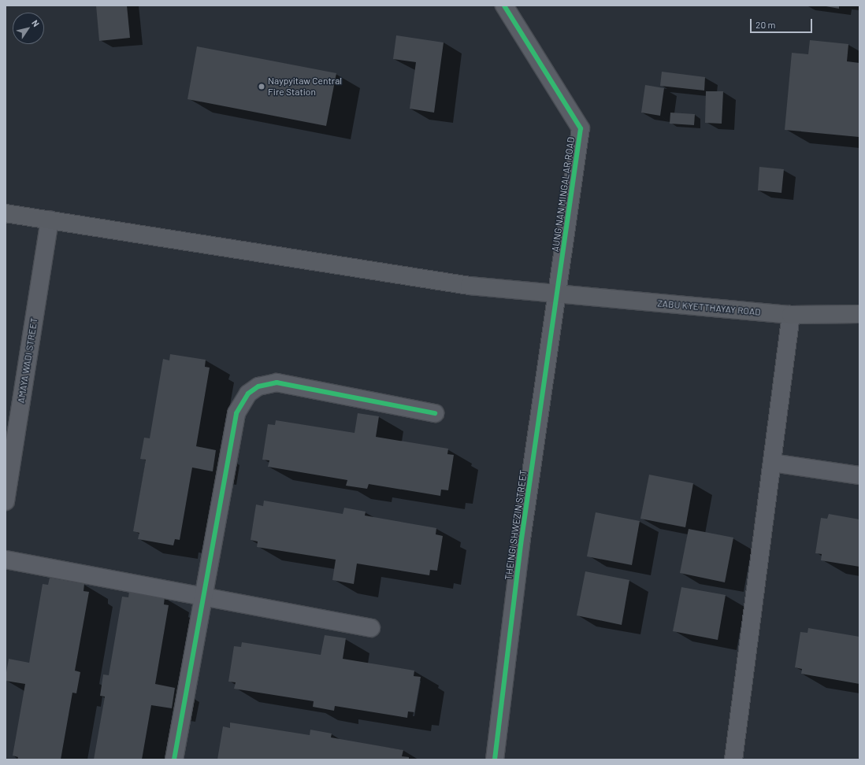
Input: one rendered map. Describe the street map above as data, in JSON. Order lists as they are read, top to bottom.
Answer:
{
  "streets": {
    "main road": ["ZABU KYETTHAYAY ROAD"],
    "street": ["AUNG NAN MINGALAR ROAD", "AMAYA WADI STREET", "THEINGI SHWEZIN STREET"]
  },
  "crossings": [
    ["AUNG NAN MINGALAR ROAD", "ZABU KYETTHAYAY ROAD"],
    ["AUNG NAN MINGALAR ROAD", "THEINGI SHWEZIN STREET"],
    ["ZABU KYETTHAYAY ROAD", "AMAYA WADI STREET"],
    ["ZABU KYETTHAYAY ROAD", "THEINGI SHWEZIN STREET"]
  ],
  "places": ["Naypyitaw Central Fire Station"],
  "scale_bar": "20 m",
  "north": "top right"
}
